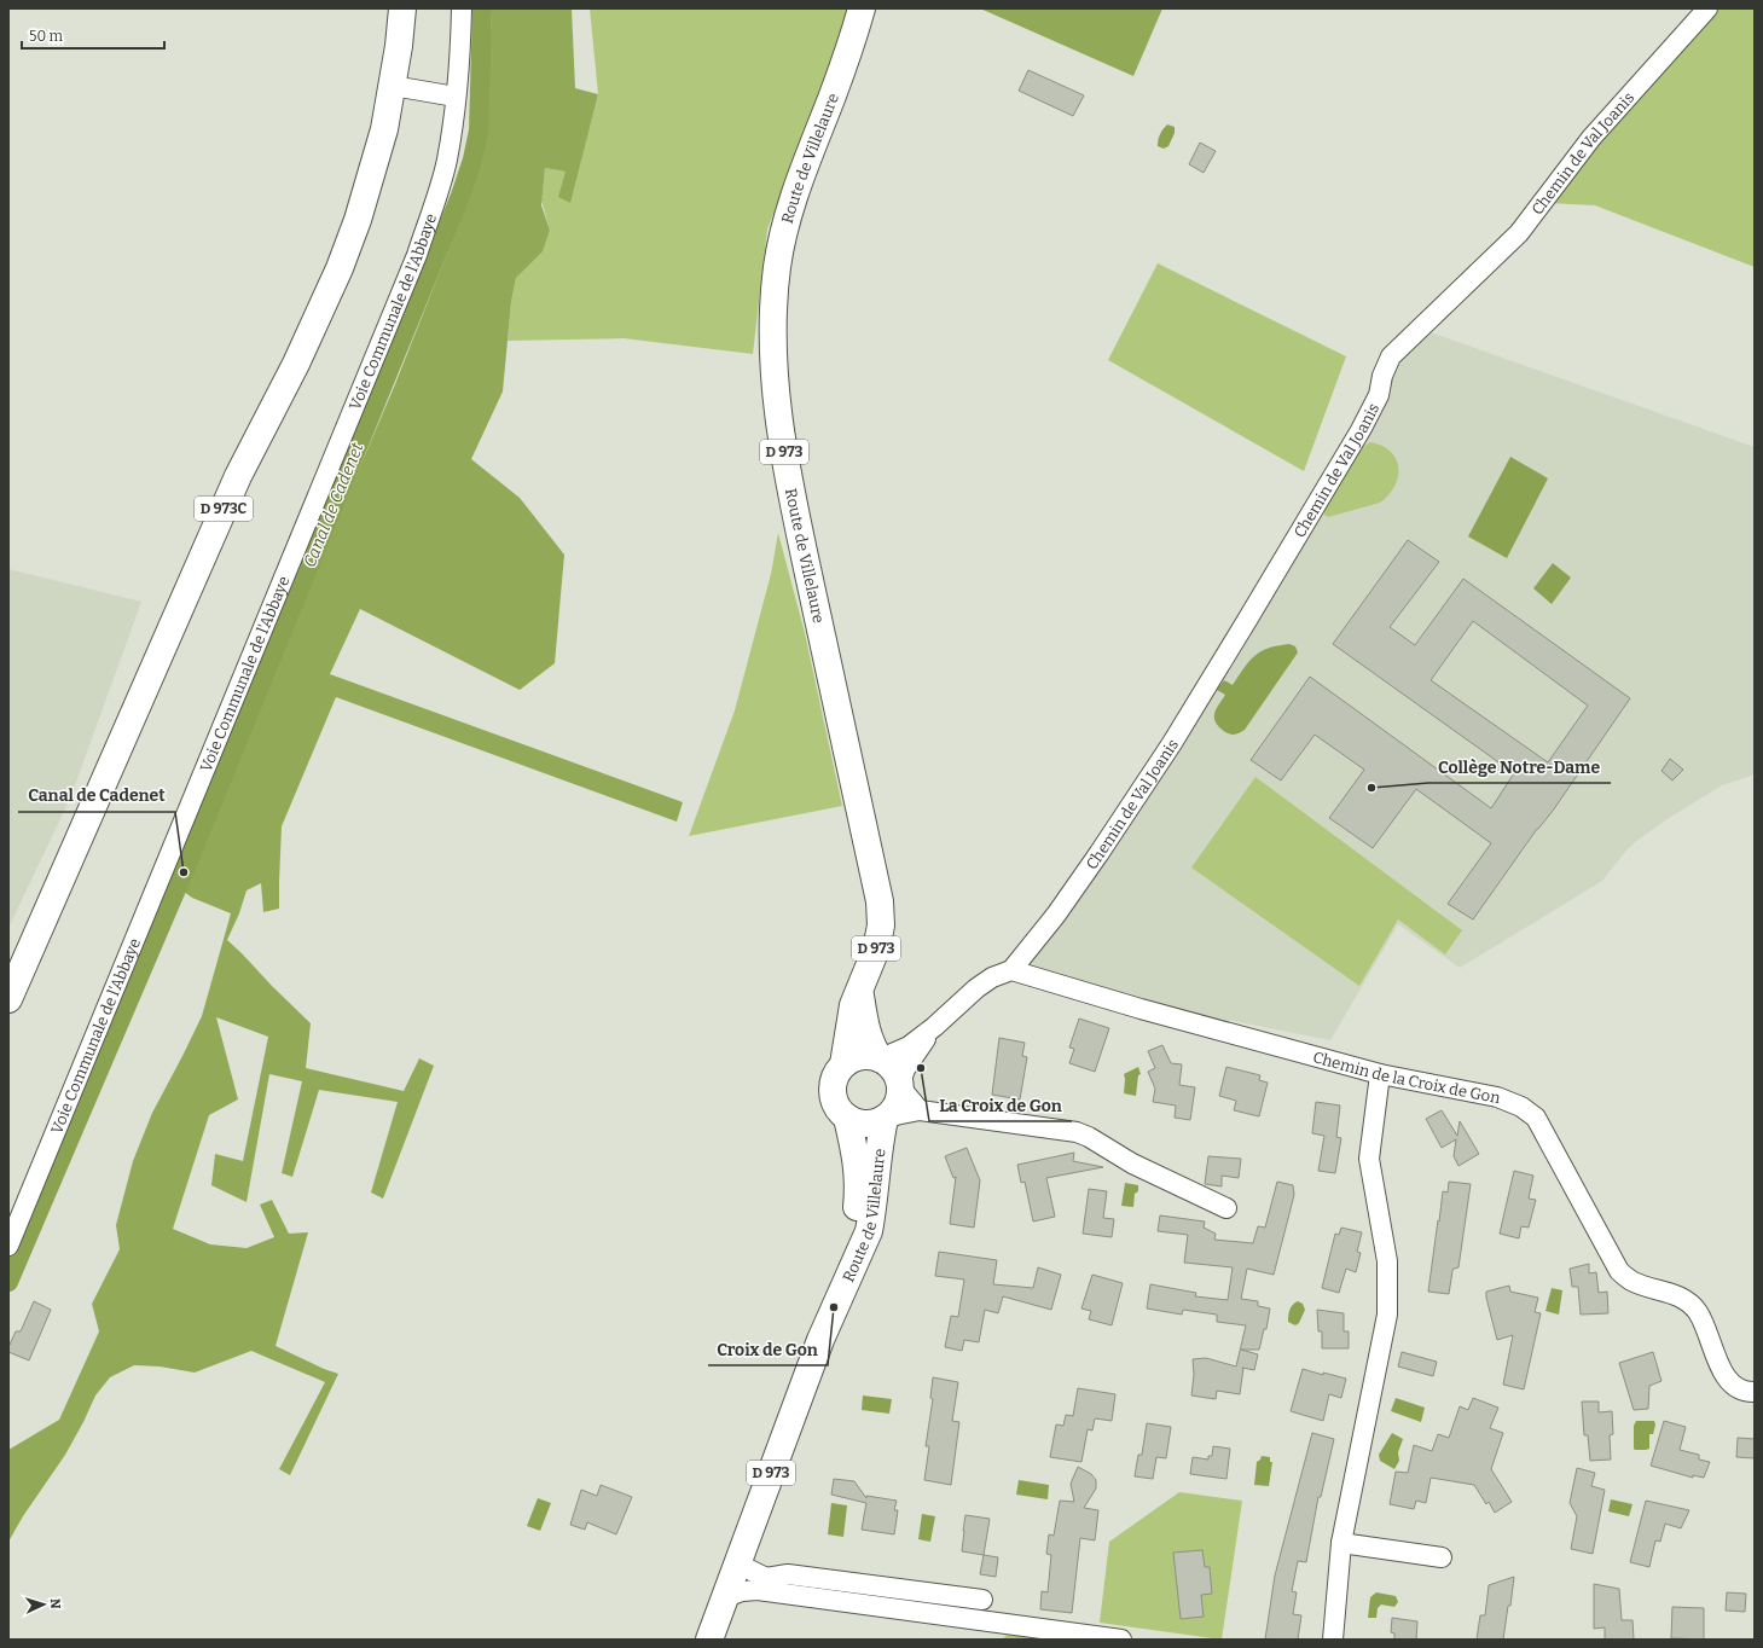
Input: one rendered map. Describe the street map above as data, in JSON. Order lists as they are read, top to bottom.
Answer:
{
  "streets": {
    "main road": ["Route de Villelaure", "D 973", "D 973C"],
    "street": ["Chemin de Val Joanis", "Voie Communale de l'Abbaye", "Chemin de la Croix de Gon"]
  },
  "crossings": [
    ["Chemin de Val Joanis", "Chemin de la Croix de Gon"]
  ],
  "water": ["Canal de Cadenet"],
  "places": [
    "Collège Notre-Dame",
    "Canal de Cadenet",
    "La Croix de Gon",
    "Croix de Gon"
  ],
  "scale_bar": "50 m",
  "north": "right"
}
